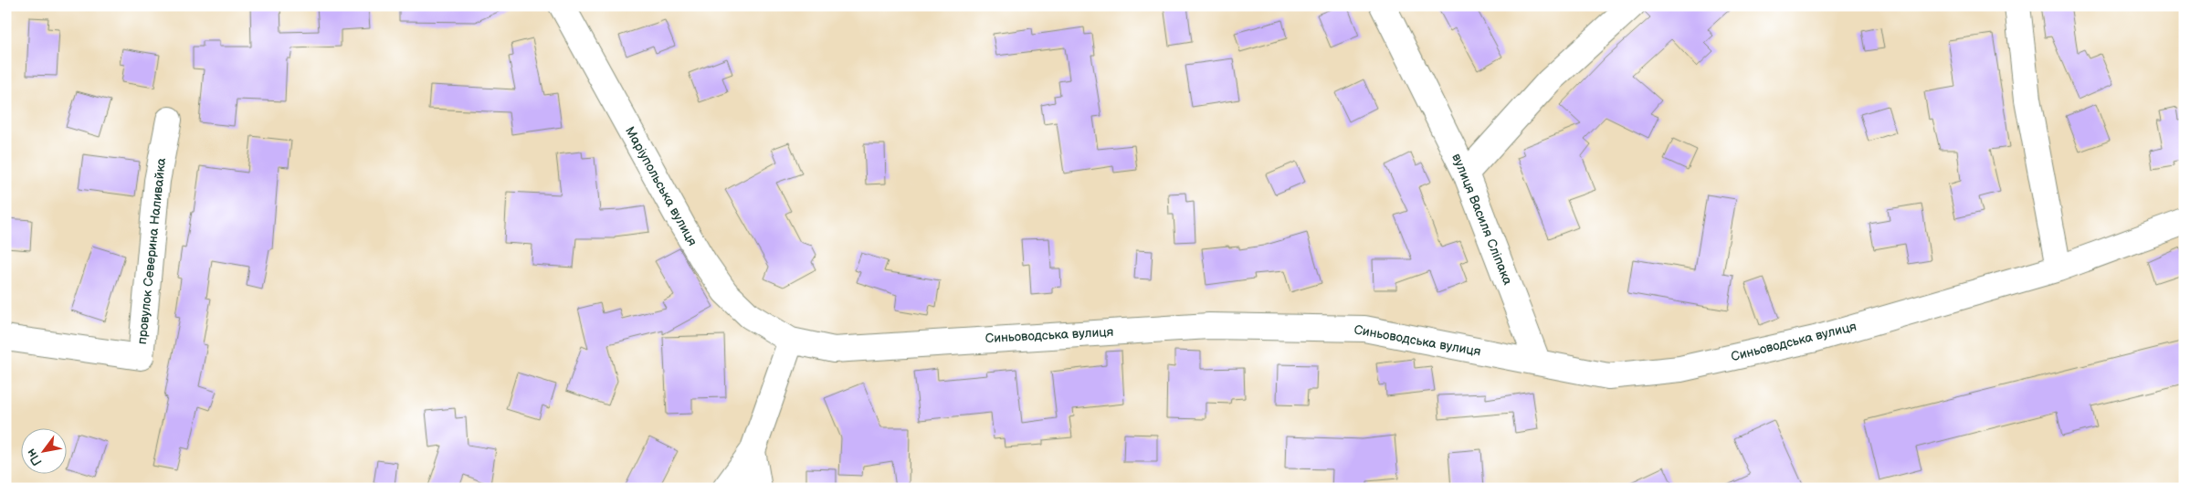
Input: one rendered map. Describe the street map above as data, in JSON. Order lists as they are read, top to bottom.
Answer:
{
  "streets": {
    "street": [
      "Маріупольська вулиця",
      "вулиця Василя Сліпака",
      "провулок Северина Наливайка",
      "Синьоводська вулиця"
    ]
  },
  "crossings": [
    ["Маріупольська вулиця", "Синьоводська вулиця"],
    ["вулиця Василя Сліпака", "Синьоводська вулиця"]
  ],
  "north": "bottom left"
}
